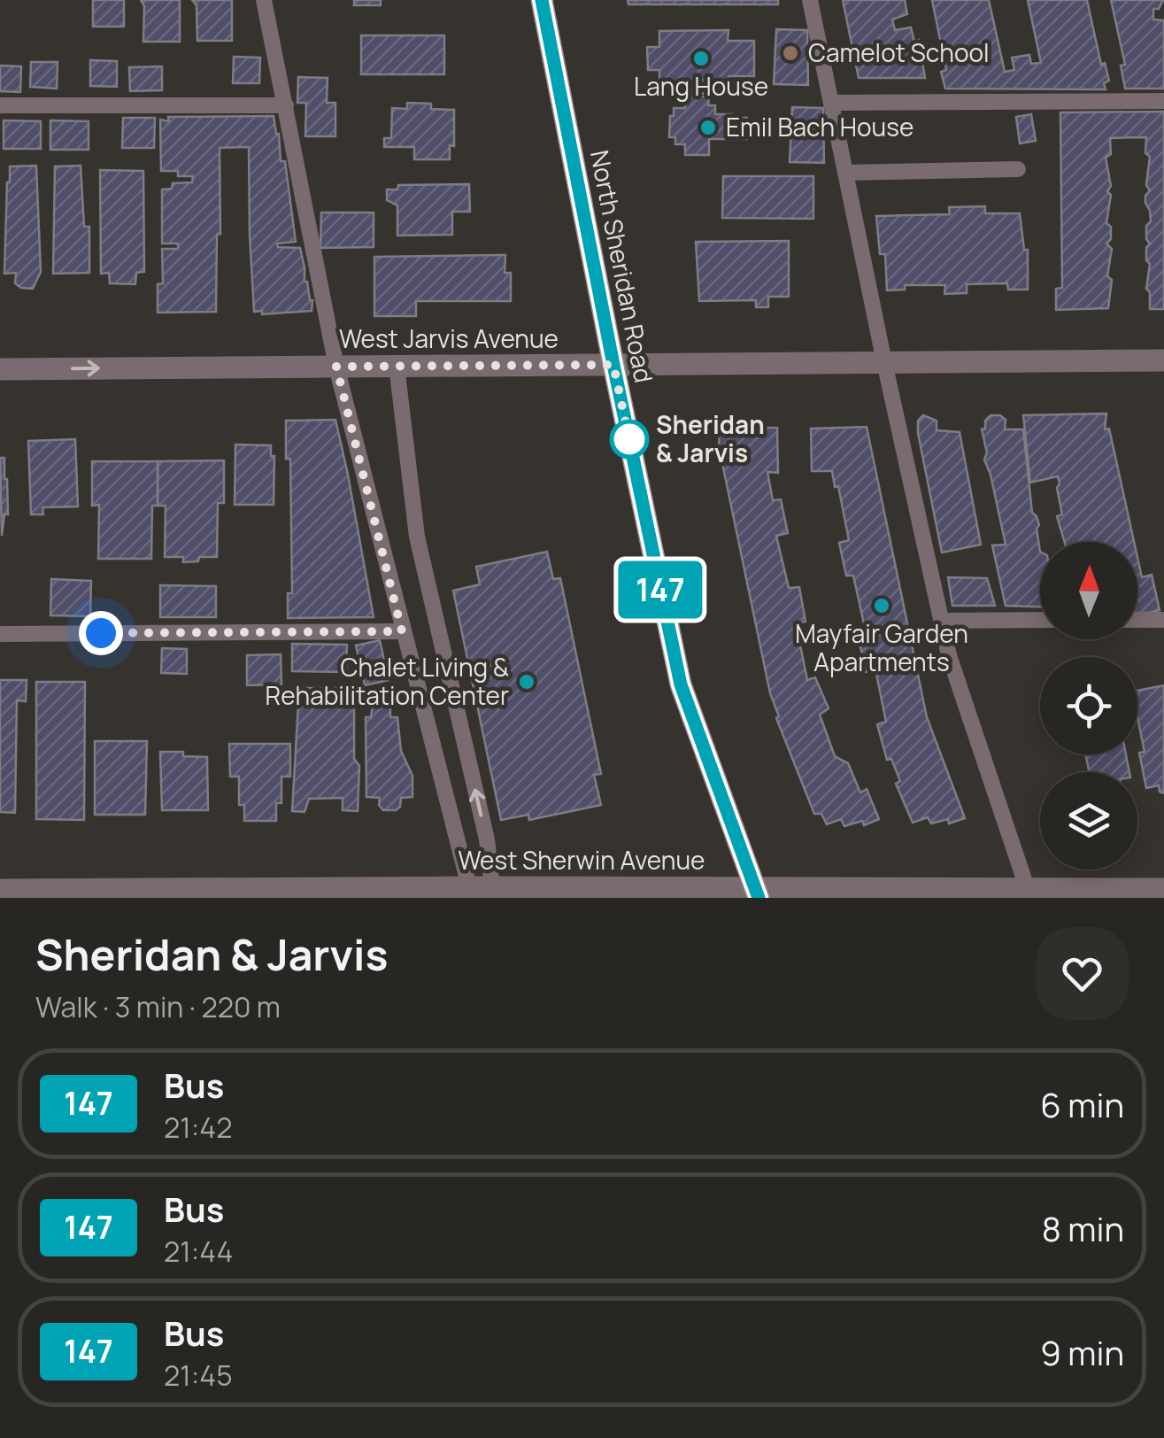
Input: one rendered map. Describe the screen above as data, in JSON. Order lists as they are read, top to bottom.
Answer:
{
  "streets": {
    "main road": ["North Sheridan Road"],
    "street": ["West Jarvis Avenue", "West Sherwin Avenue"]
  },
  "crossings": [
    ["North Sheridan Road", "West Jarvis Avenue"],
    ["North Sheridan Road", "West Sherwin Avenue"]
  ],
  "places": [
    "Camelot School",
    "Lang House",
    "Emil Bach House",
    "Sheridan & Jarvis",
    "Mayfair Garden Apartments",
    "Chalet Living & Rehabilitation Center"
  ],
  "lines": ["bus line 147"],
  "north": "top",
  "page": {
    "on_map": "147",
    "heading": ["Sheridan & Jarvis", "Walk · 3 min · 220 m"],
    "list": [
      {
        "mark": "147",
        "name": "Bus",
        "note": "21:42",
        "value": "6 min"
      },
      {
        "mark": "147",
        "name": "Bus",
        "note": "21:44",
        "value": "8 min"
      },
      {
        "mark": "147",
        "name": "Bus",
        "note": "21:45",
        "value": "9 min"
      }
    ]
  }
}
